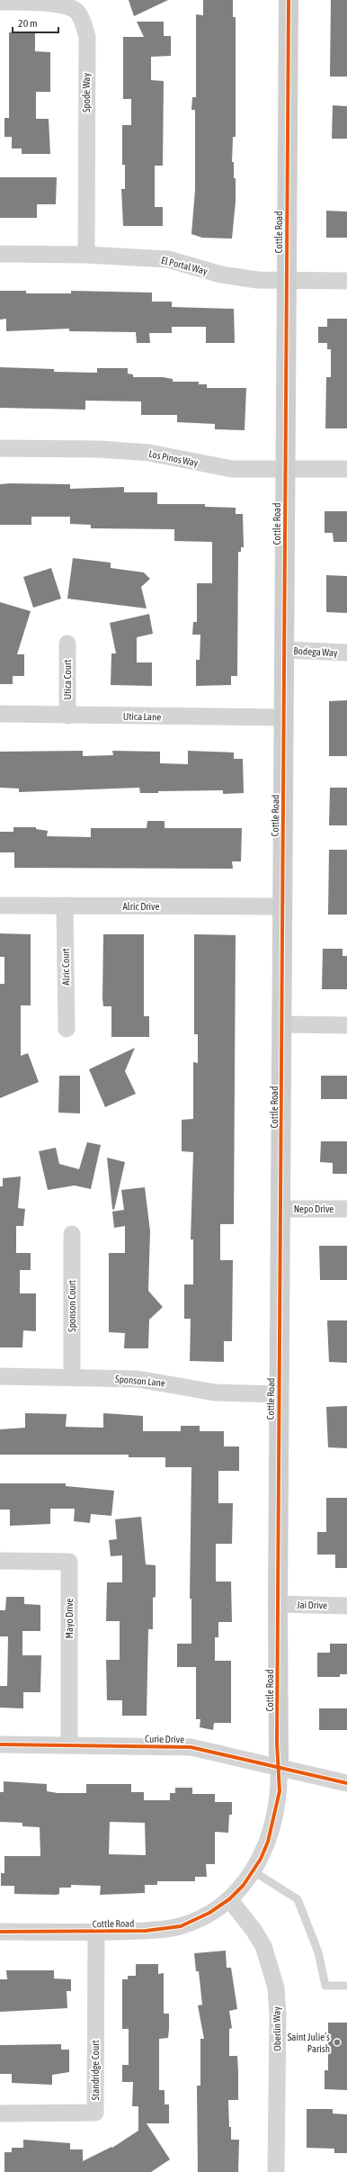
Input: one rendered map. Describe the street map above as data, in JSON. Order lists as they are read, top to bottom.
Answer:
{
  "streets": {
    "street": [
      "Spode Way",
      "Cottle Road",
      "El Portal Way",
      "Los Pinos Way",
      "Bodega Way",
      "Utica Court",
      "Utica Lane",
      "Alric Drive",
      "Alric Court",
      "Nepo Drive",
      "Sponson Court",
      "Sponson Lane",
      "Jai Drive",
      "Mayo Drive",
      "Curie Drive",
      "Oberlin Way",
      "Standridge Court"
    ]
  },
  "crossings": [
    ["Spode Way", "El Portal Way"],
    ["Cottle Road", "El Portal Way"],
    ["Cottle Road", "Los Pinos Way"],
    ["Cottle Road", "Bodega Way"],
    ["Cottle Road", "Utica Lane"],
    ["Cottle Road", "Alric Drive"],
    ["Cottle Road", "Nepo Drive"],
    ["Cottle Road", "Sponson Lane"],
    ["Cottle Road", "Jai Drive"],
    ["Cottle Road", "Curie Drive"],
    ["Cottle Road", "Oberlin Way"],
    ["Cottle Road", "Standridge Court"],
    ["Utica Court", "Utica Lane"],
    ["Alric Drive", "Alric Court"],
    ["Sponson Court", "Sponson Lane"],
    ["Mayo Drive", "Curie Drive"]
  ],
  "places": ["Saint Julie’s Parish"],
  "scale_bar": "20 m"
}
